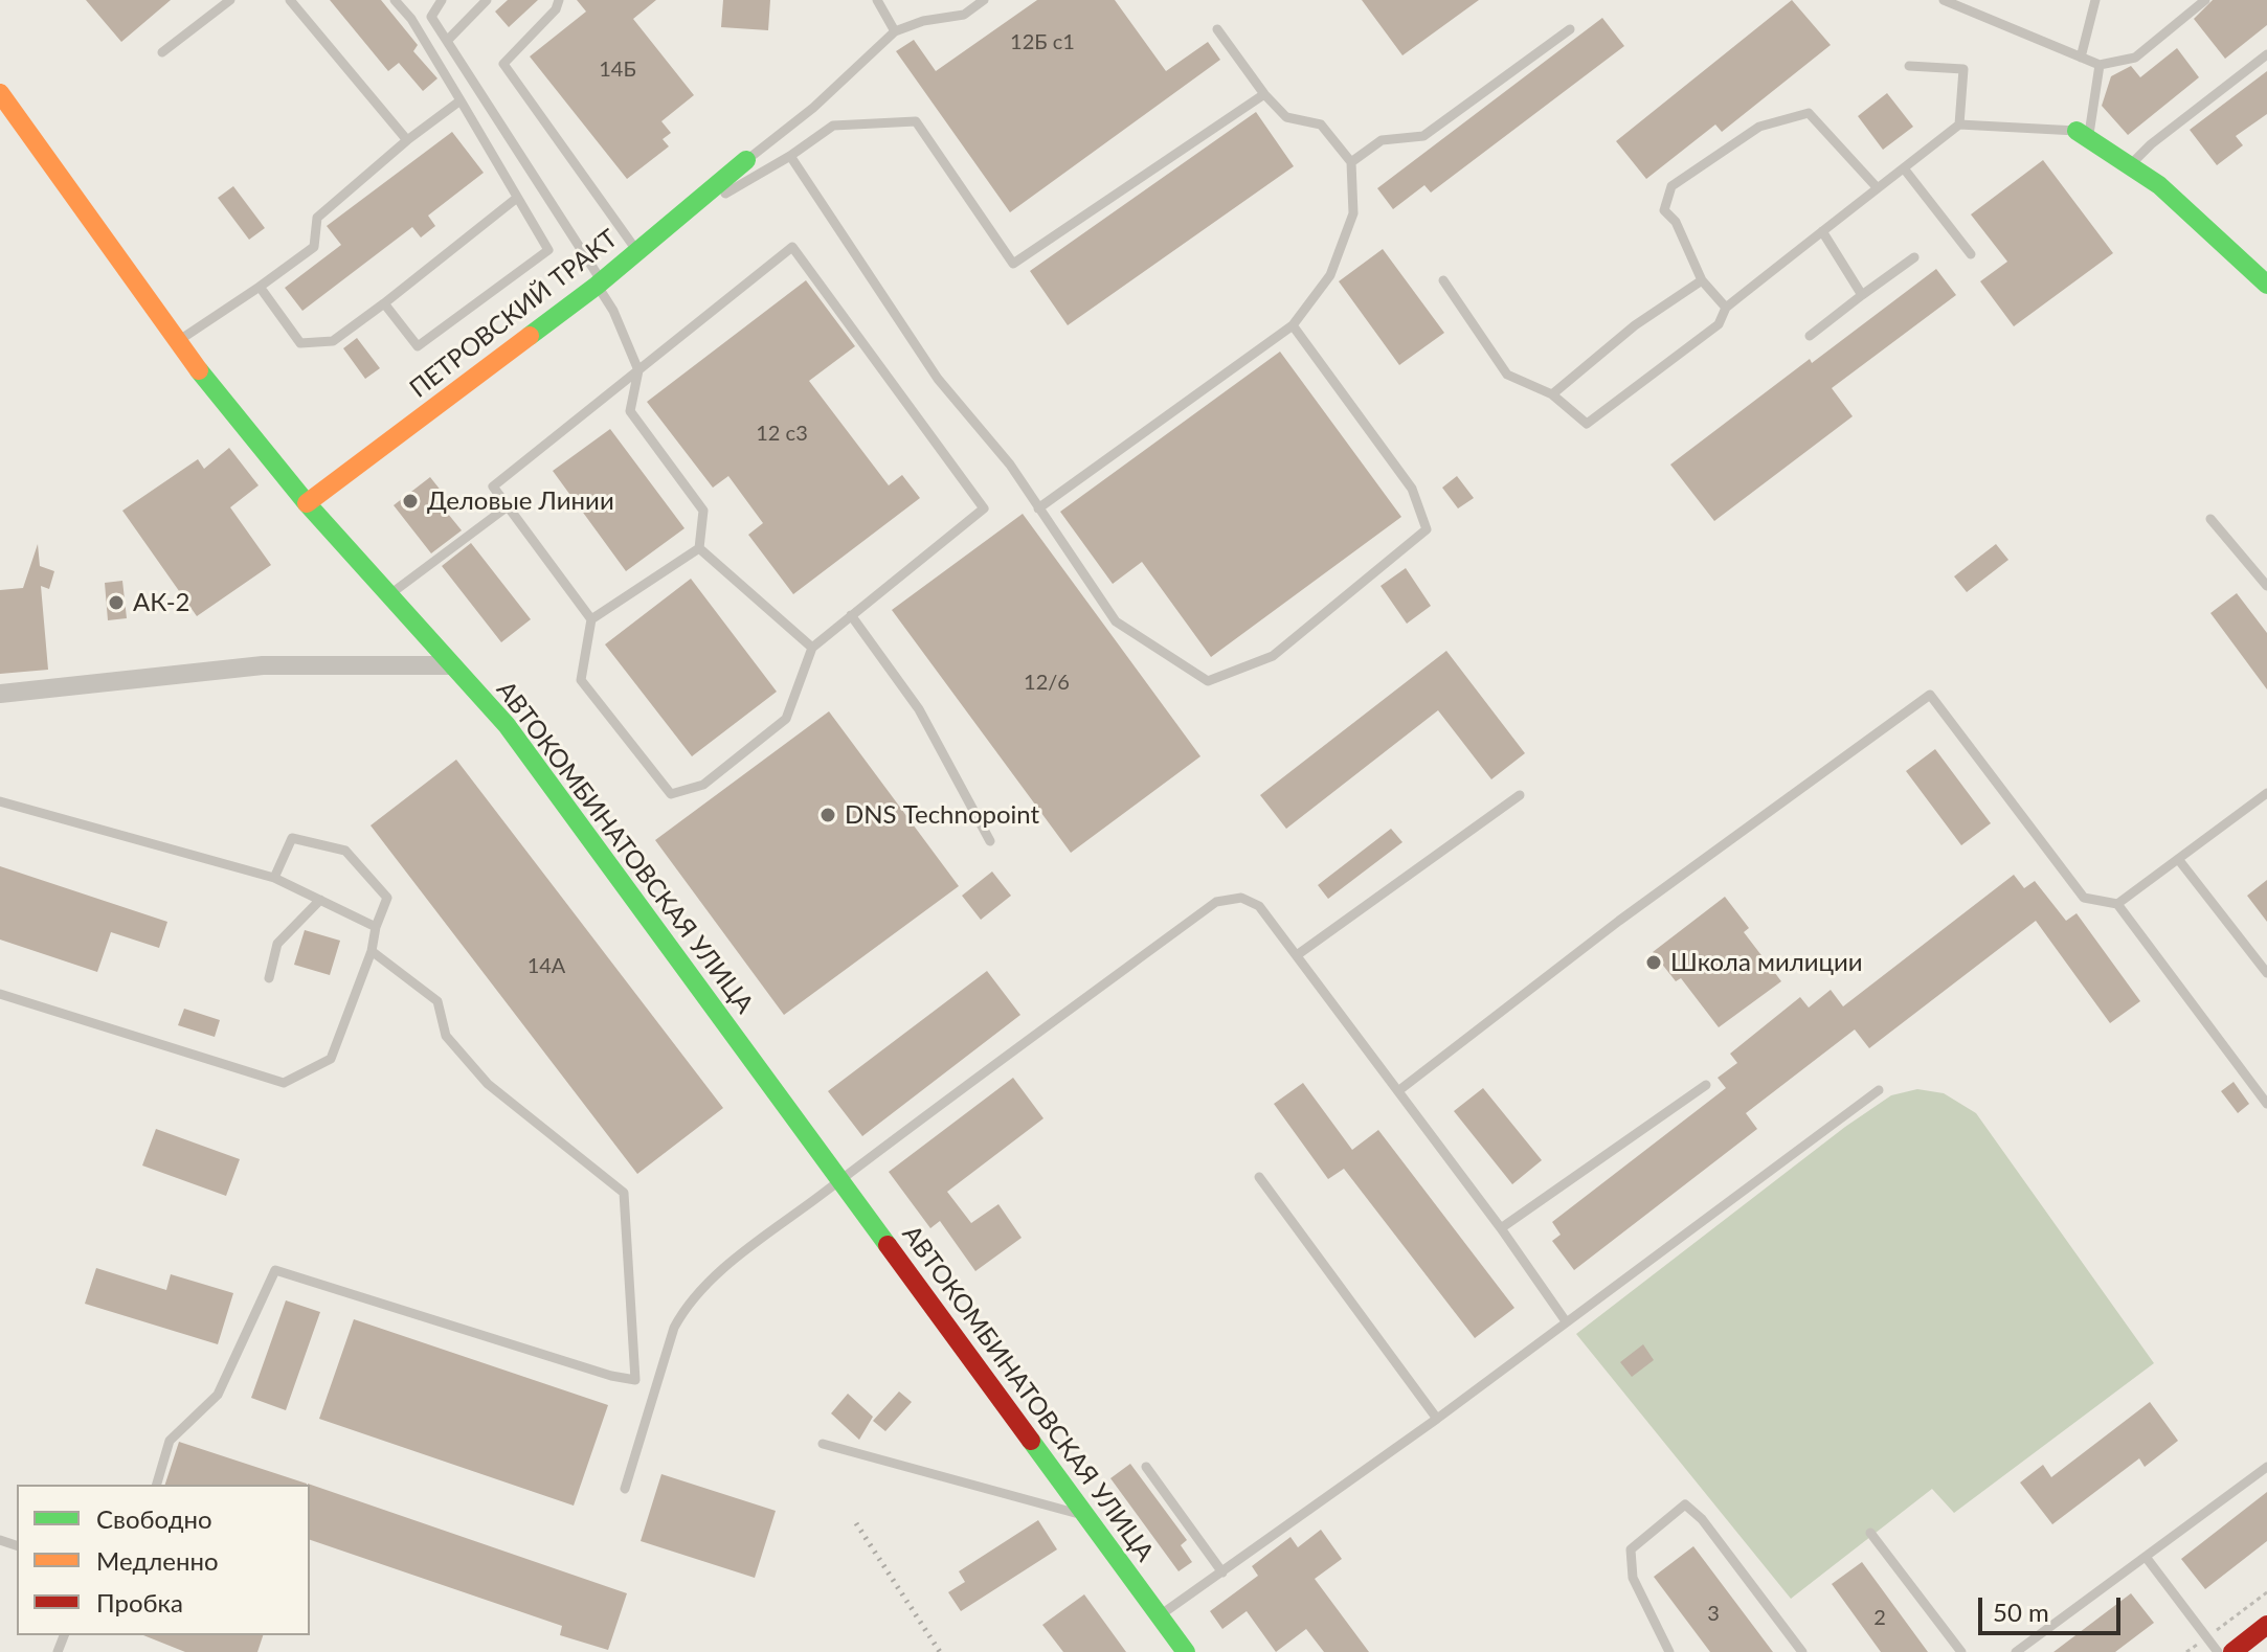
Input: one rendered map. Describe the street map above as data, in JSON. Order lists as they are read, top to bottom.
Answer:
{
  "streets": {
    "street": ["ПЕТРОВСКИЙ ТРАКТ", "АВТОКОМБИНАТОВСКАЯ УЛИЦА"]
  },
  "crossings": [
    ["ПЕТРОВСКИЙ ТРАКТ", "АВТОКОМБИНАТОВСКАЯ УЛИЦА"]
  ],
  "places": [
    "Деловые Линии",
    "АК-2",
    "DNS Technopoint",
    "Школа милиции"
  ],
  "house_numbers": [
    "12Б с1",
    "14Б",
    "12 с3",
    "12/6",
    "14А",
    "3",
    "2"
  ],
  "legend": ["Свободно", "Медленно", "Пробка"],
  "scale_bar": "50 m"
}
